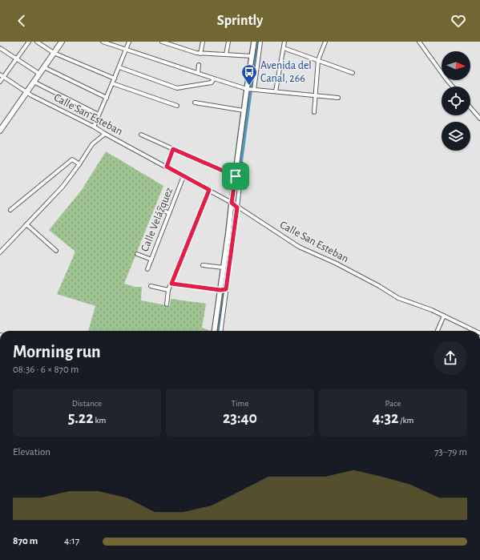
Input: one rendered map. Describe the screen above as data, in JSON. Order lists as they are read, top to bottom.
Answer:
{
  "streets": {
    "street": ["Calle San Esteban", "Calle Velázquez"]
  },
  "crossings": [
    ["Calle San Esteban", "Calle Velázquez"]
  ],
  "places": {
    "bus stop": ["Avenida del Canal, 266"]
  },
  "north": "right",
  "page": {
    "header": "Sprintly",
    "heading": ["Morning run", "08:36 · 6 × 870 m"],
    "stats": [
      ["Distance", "5.22 km"],
      ["Time", "23:40"],
      ["Pace", "4:32 /km"]
    ],
    "chart": ["Elevation", "73–79 m"],
    "list": [
      {
        "name": "870 m",
        "note": "4:17"
      }
    ]
  }
}
